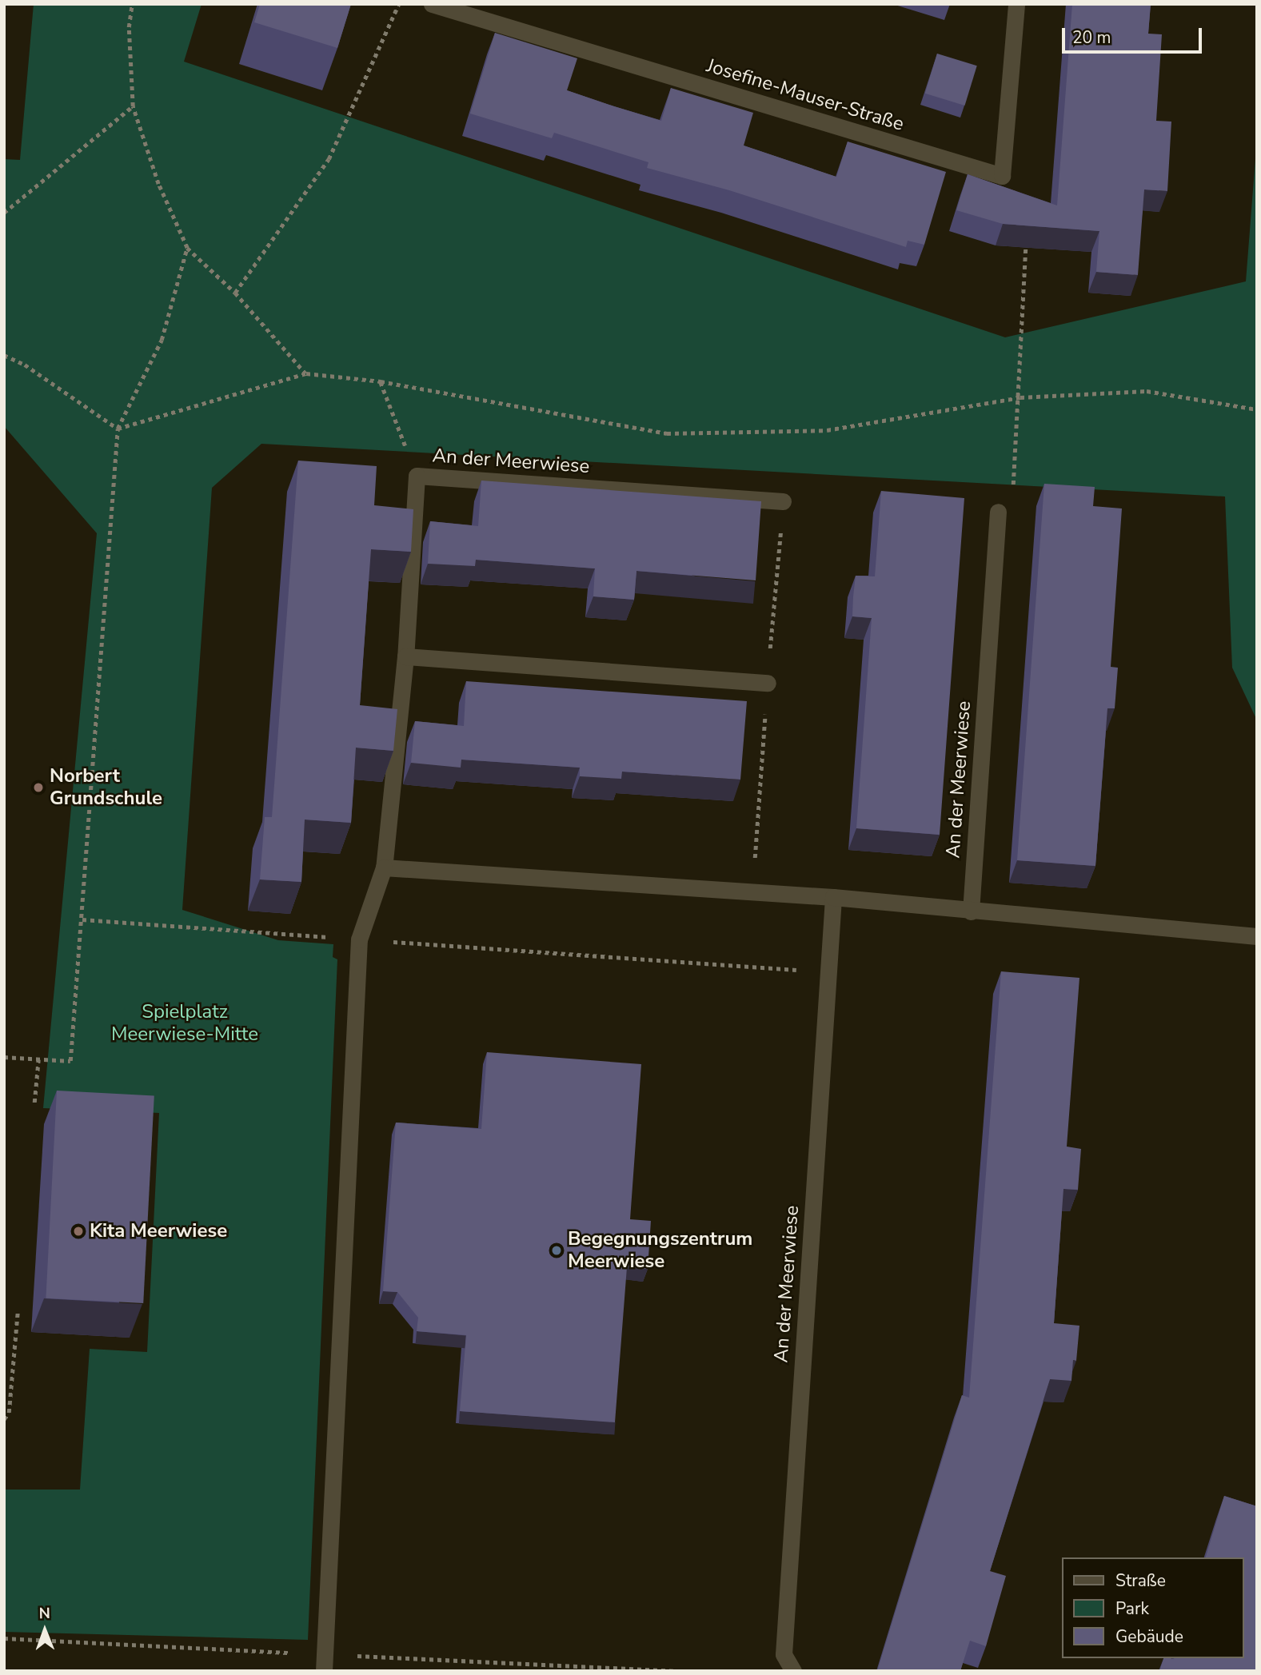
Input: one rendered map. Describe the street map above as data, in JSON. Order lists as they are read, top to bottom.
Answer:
{
  "streets": {
    "street": ["Josefine-Mauser-Straße", "An der Meerwiese"]
  },
  "parks": ["Spielplatz Meerwiese-Mitte"],
  "places": ["Norbert Grundschule", "Kita Meerwiese", "Begegnungszentrum Meerwiese"],
  "legend": ["Straße", "Park", "Gebäude"],
  "scale_bar": "20 m",
  "north": "top"
}
